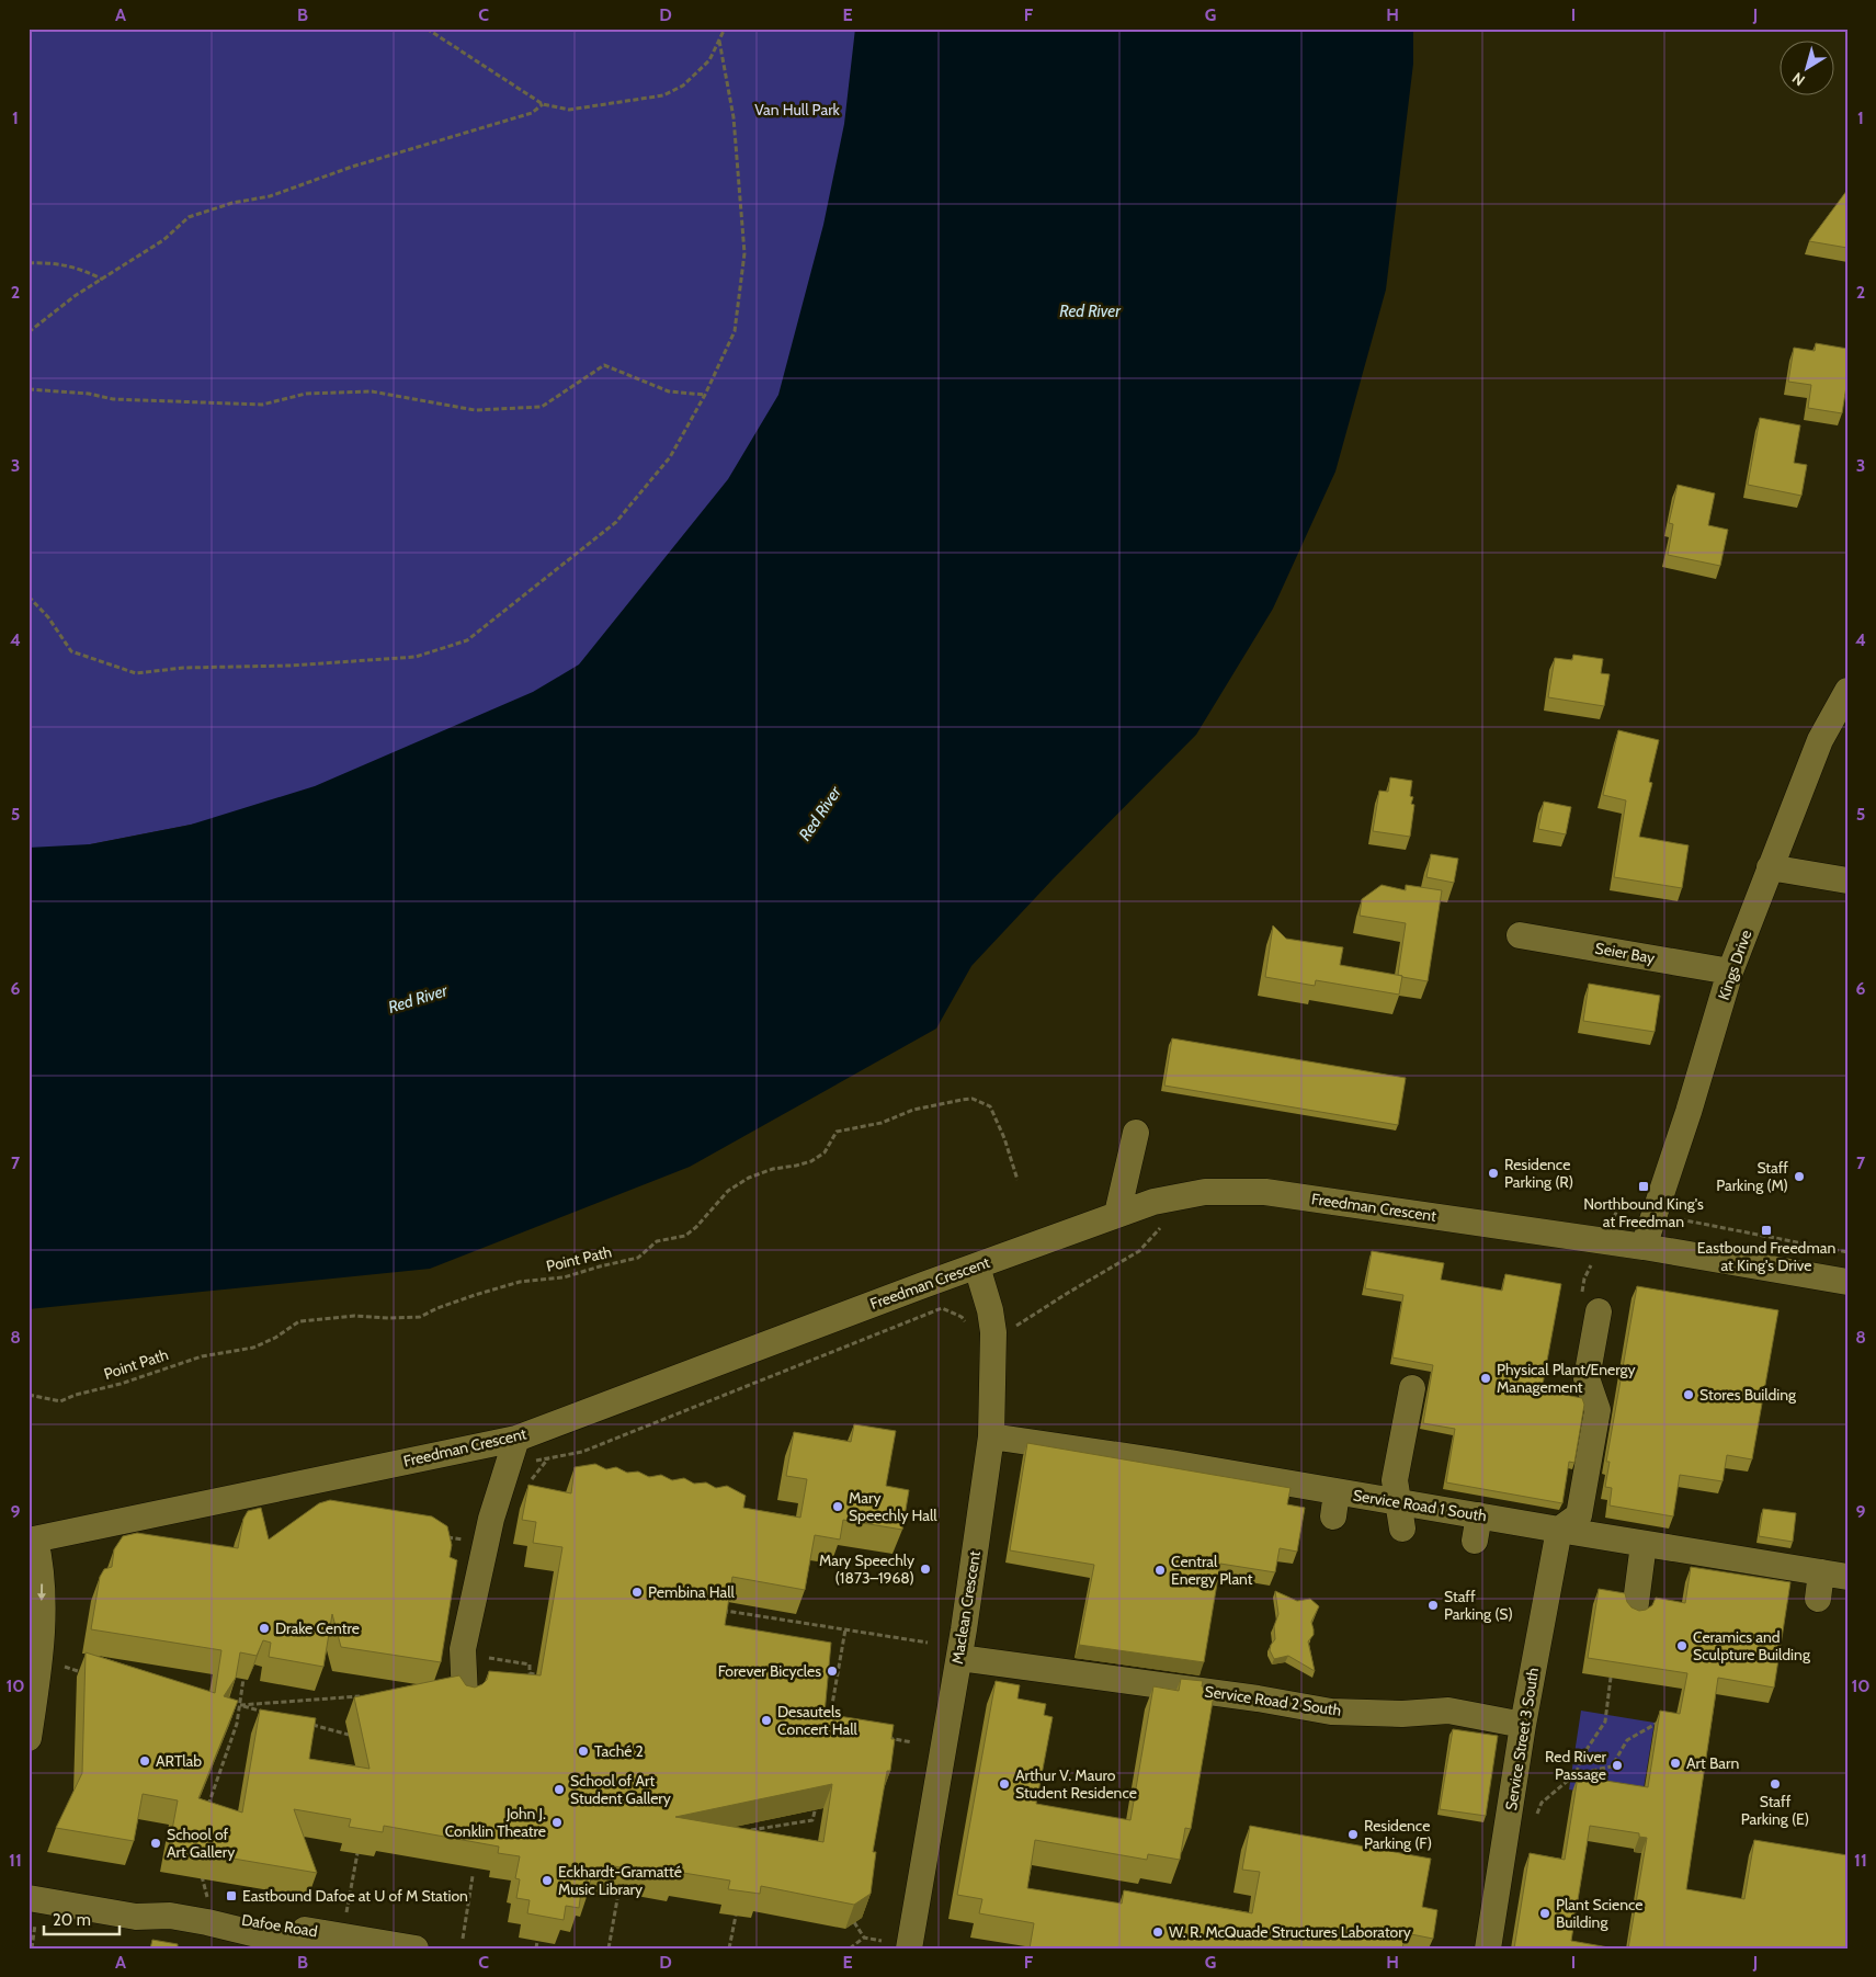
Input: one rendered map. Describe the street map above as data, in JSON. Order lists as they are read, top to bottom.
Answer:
{
  "streets": {
    "street": [
      "Seier Bay",
      "Kings Drive",
      "Freedman Crescent",
      "Service Road 1 South",
      "Maclean Crescent",
      "Service Road 2 South",
      "Service Street 3 South",
      "Dafoe Road"
    ],
    "path": ["Point Path"]
  },
  "crossings": [
    ["Seier Bay", "Kings Drive"],
    ["Kings Drive", "Freedman Crescent"],
    ["Freedman Crescent", "Maclean Crescent"],
    ["Service Road 1 South", "Maclean Crescent"],
    ["Service Road 1 South", "Service Street 3 South"],
    ["Maclean Crescent", "Service Road 2 South"],
    ["Service Road 2 South", "Service Street 3 South"]
  ],
  "water": ["Red River"],
  "parks": ["Van Hull Park"],
  "places": {
    "other": [
      "Residence Parking (R)",
      "Staff Parking (M)",
      "Physical Plant/Energy Management",
      "Stores Building",
      "Mary Speechly Hall",
      "Mary Speechly (1873–1968)",
      "Central Energy Plant",
      "Pembina Hall",
      "Staff Parking (S)",
      "Drake Centre",
      "Ceramics and Sculpture Building",
      "Forever Bicycles",
      "Desautels Concert Hall",
      "Taché 2",
      "ARTlab",
      "Art Barn",
      "Red River Passage",
      "Arthur V. Mauro Student Residence",
      "Staff Parking (E)",
      "School of Art Student Gallery",
      "John J. Conklin Theatre",
      "Residence Parking (F)",
      "School of Art Gallery",
      "Eckhardt-Gramatté Music Library",
      "Plant Science Building",
      "W. R. McQuade Structures Laboratory"
    ],
    "transit": ["Northbound King's at Freedman", "Eastbound Freedman at King's Drive", "Eastbound Dafoe at U of M Station"]
  },
  "scale_bar": "20 m",
  "north": "bottom left",
  "grid": {
    "columns": [
      "A",
      "B",
      "C",
      "D",
      "E",
      "F",
      "G",
      "H",
      "I",
      "J"
    ],
    "rows": [
      "1",
      "2",
      "3",
      "4",
      "5",
      "6",
      "7",
      "8",
      "9",
      "10",
      "11"
    ]
  }
}
